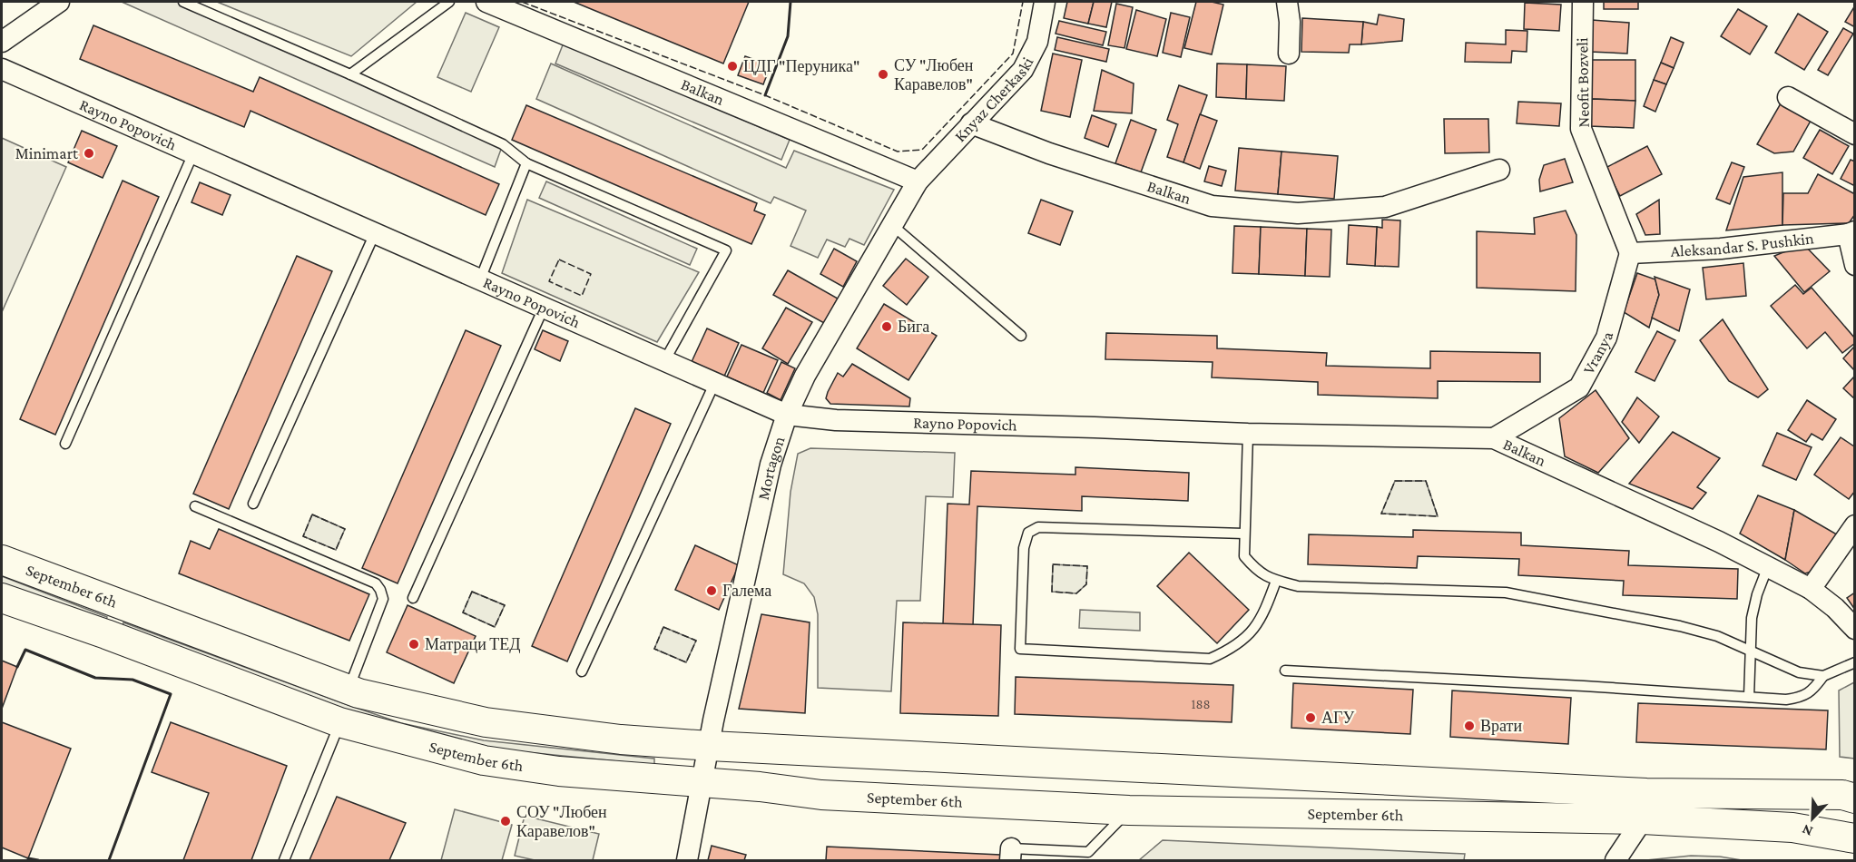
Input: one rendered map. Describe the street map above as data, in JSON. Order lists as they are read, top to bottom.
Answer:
{
  "streets": {
    "main road": ["September 6th"],
    "street": [
      "Neofit Bozveli",
      "Balkan",
      "Knyaz Cherkaski",
      "Rayno Popovich",
      "Aleksandar S. Pushkin",
      "Vranya",
      "Mortagon"
    ]
  },
  "crossings": [
    ["Neofit Bozveli", "Aleksandar S. Pushkin"],
    ["Neofit Bozveli", "Vranya"],
    ["Balkan", "Knyaz Cherkaski"],
    ["Balkan", "Rayno Popovich"],
    ["Balkan", "Vranya"],
    ["Balkan", "Mortagon"],
    ["Knyaz Cherkaski", "Mortagon"],
    ["Rayno Popovich", "Mortagon"],
    ["Aleksandar S. Pushkin", "Vranya"],
    ["Mortagon", "September 6th"]
  ],
  "places": [
    "ЦДГ \"Перуника\"",
    "СУ \"Любен Каравелов\"",
    "Minimart",
    "Бига",
    "Галема",
    "Матраци ТЕД",
    "АГУ",
    "Врати",
    "СОУ \"Любен Каравелов\""
  ],
  "house_numbers": ["188"],
  "north": "bottom left"
}
